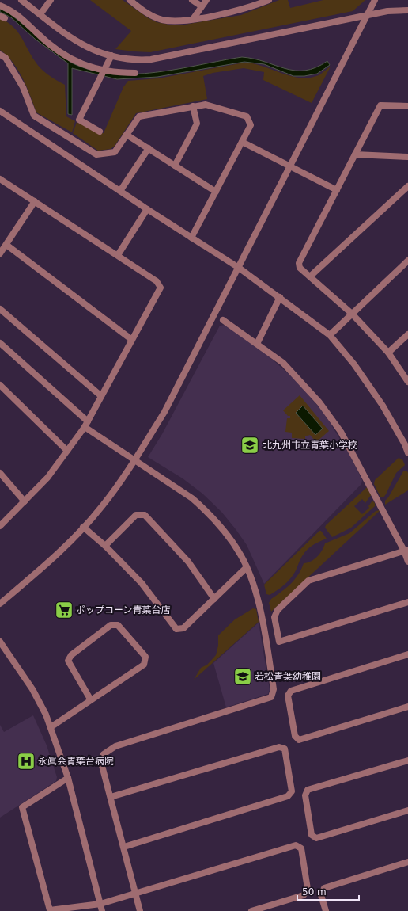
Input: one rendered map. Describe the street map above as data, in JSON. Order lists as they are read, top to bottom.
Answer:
{
  "places": {
    "school or university": ["北九州市立青葉小学校", "若松青葉幼稚園"],
    "supermarket": ["ポップコーン青葉台店"],
    "hospital": ["永眞会青葉台病院"]
  },
  "scale_bar": "50 m"
}
